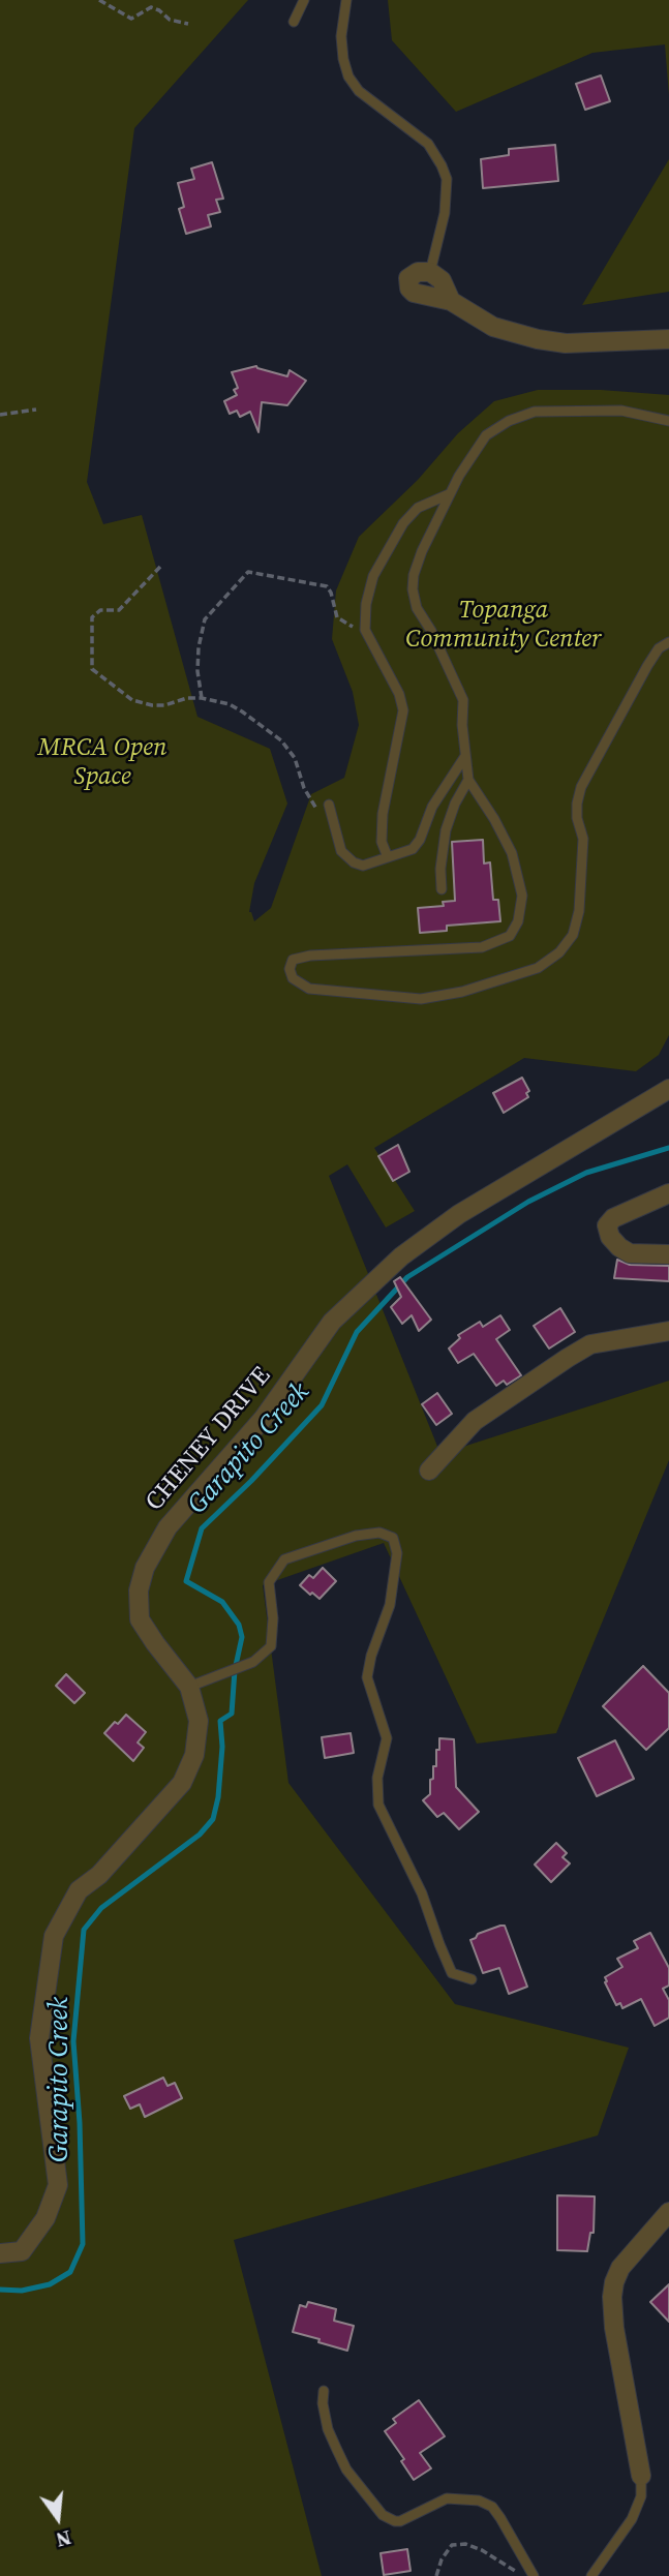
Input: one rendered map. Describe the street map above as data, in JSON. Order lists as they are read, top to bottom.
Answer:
{
  "streets": {
    "street": ["CHENEY DRIVE"]
  },
  "water": ["Garapito Creek"],
  "parks": ["Topanga Community Center", "MRCA Open Space"],
  "north": "bottom"
}
